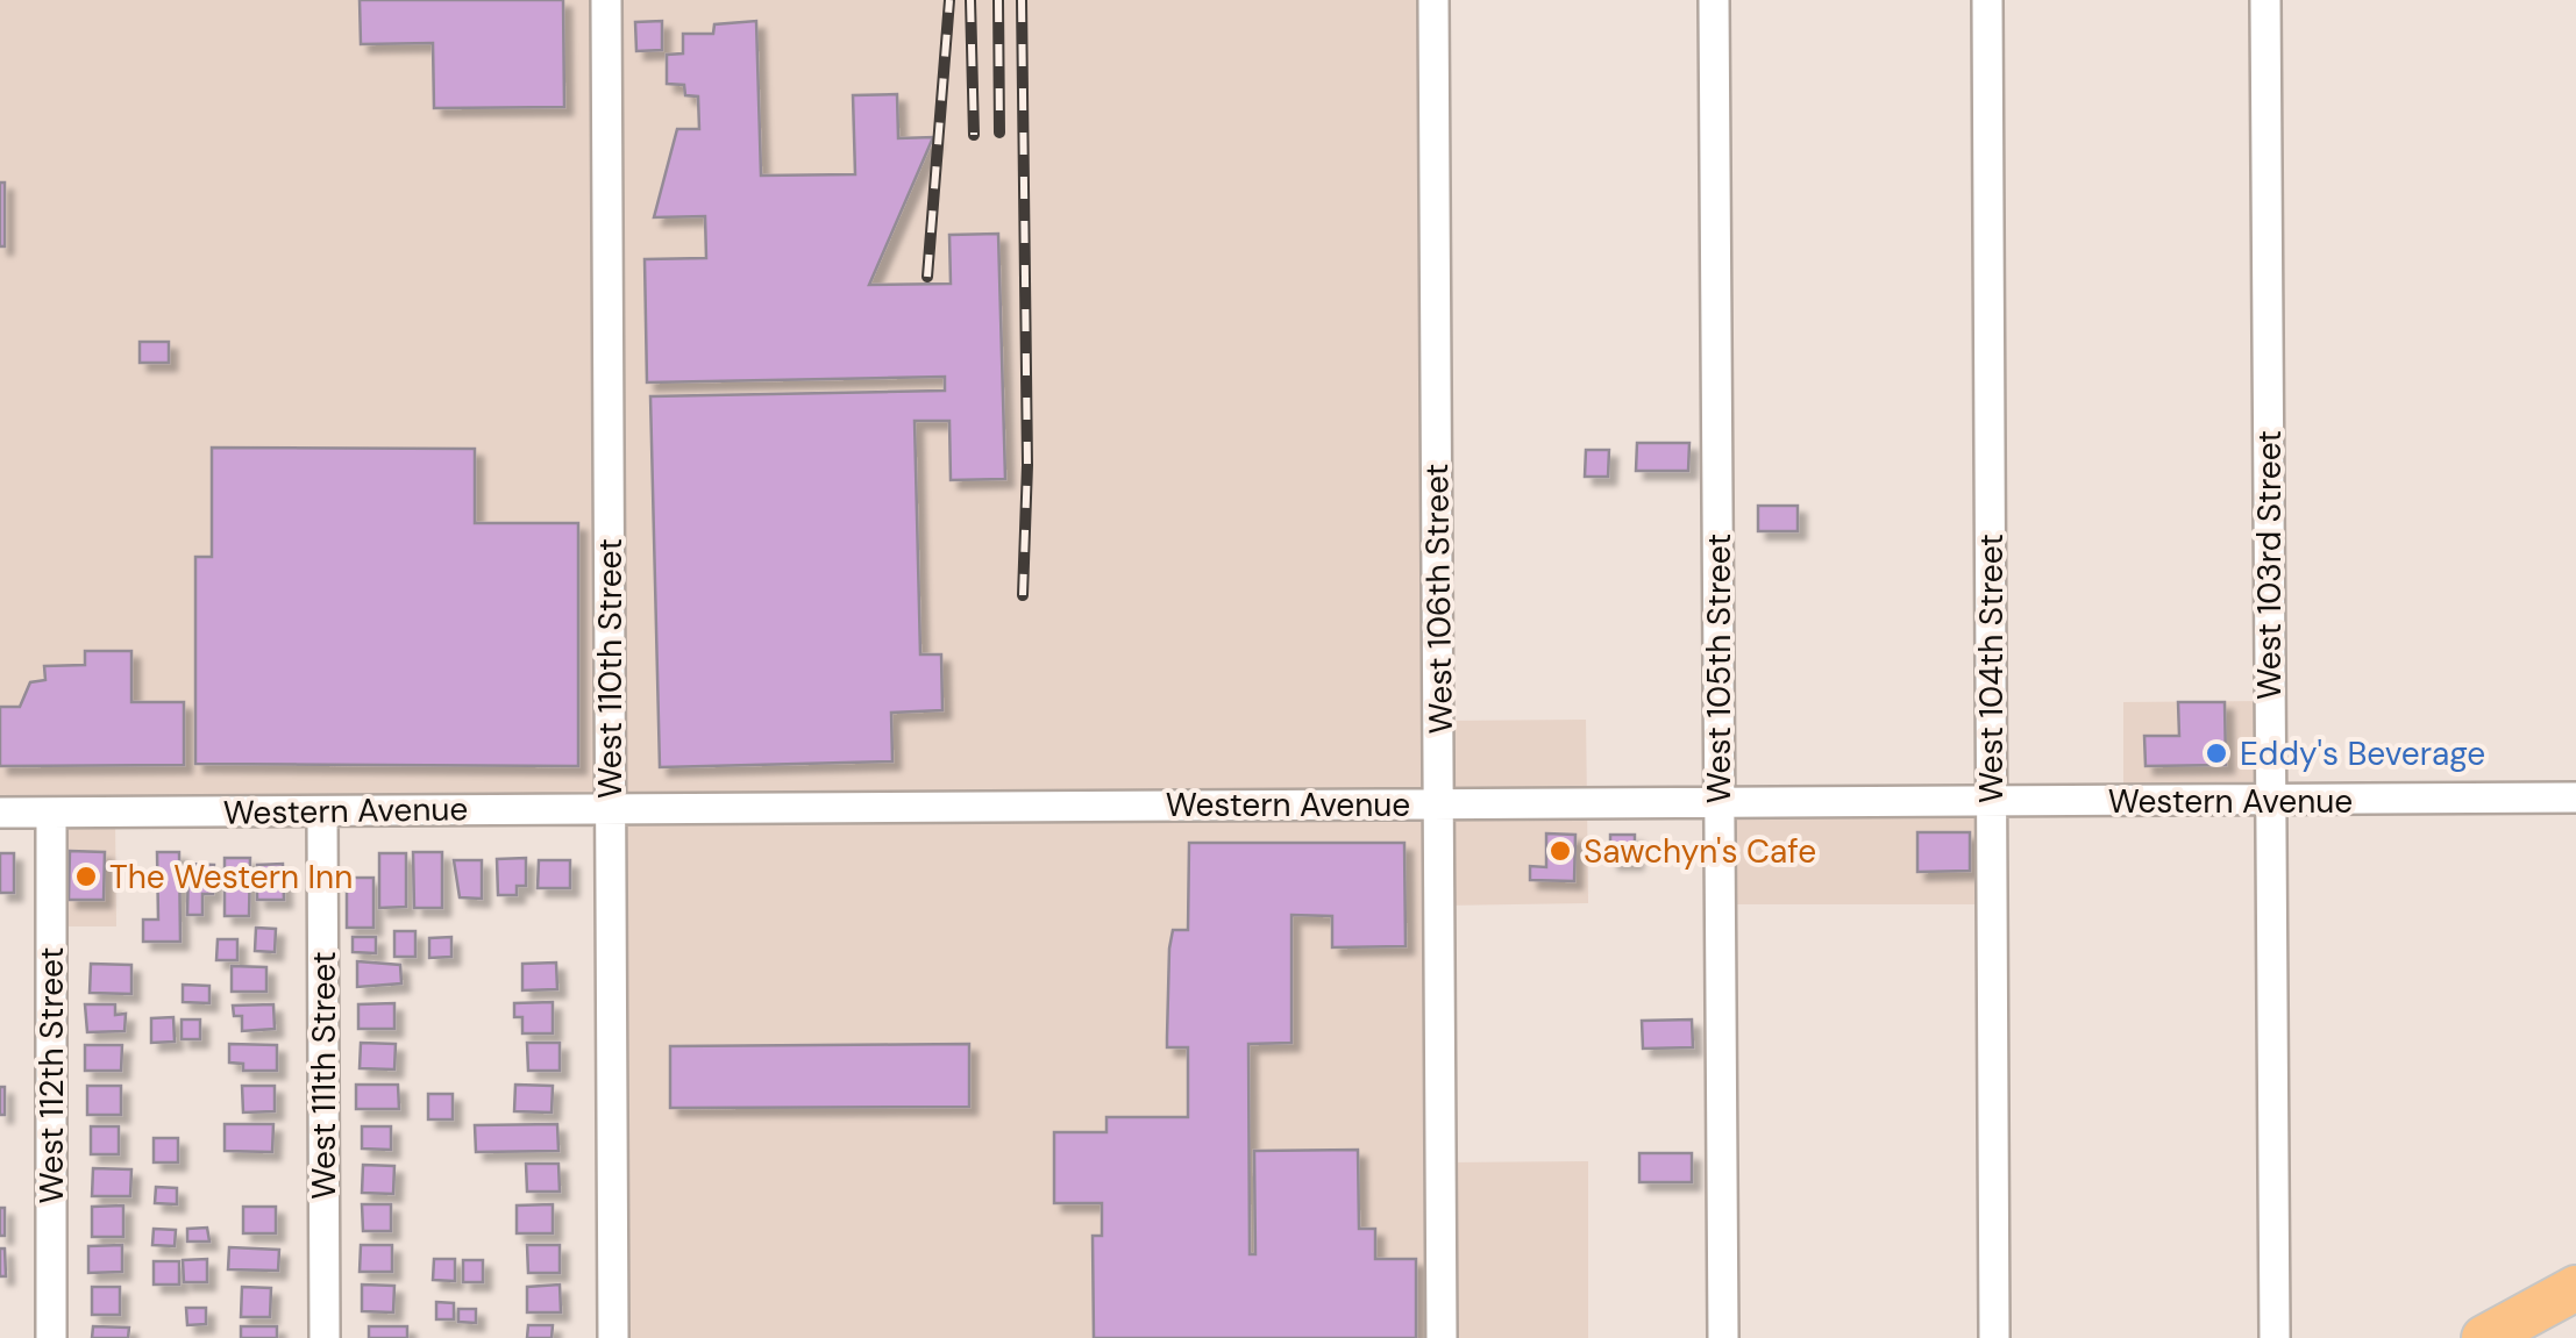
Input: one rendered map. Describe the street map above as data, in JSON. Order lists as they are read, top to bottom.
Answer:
{
  "streets": {
    "street": [
      "West 103rd Street",
      "West 106th Street",
      "West 110th Street",
      "West 105th Street",
      "West 104th Street",
      "Western Avenue",
      "West 112th Street",
      "West 111th Street"
    ]
  },
  "crossings": [
    ["West 103rd Street", "Western Avenue"],
    ["West 106th Street", "Western Avenue"],
    ["West 110th Street", "Western Avenue"],
    ["West 105th Street", "Western Avenue"],
    ["West 104th Street", "Western Avenue"],
    ["Western Avenue", "West 112th Street"],
    ["Western Avenue", "West 111th Street"]
  ],
  "places": ["Eddy's Beverage", "Sawchyn's Cafe", "The Western Inn"]
}
